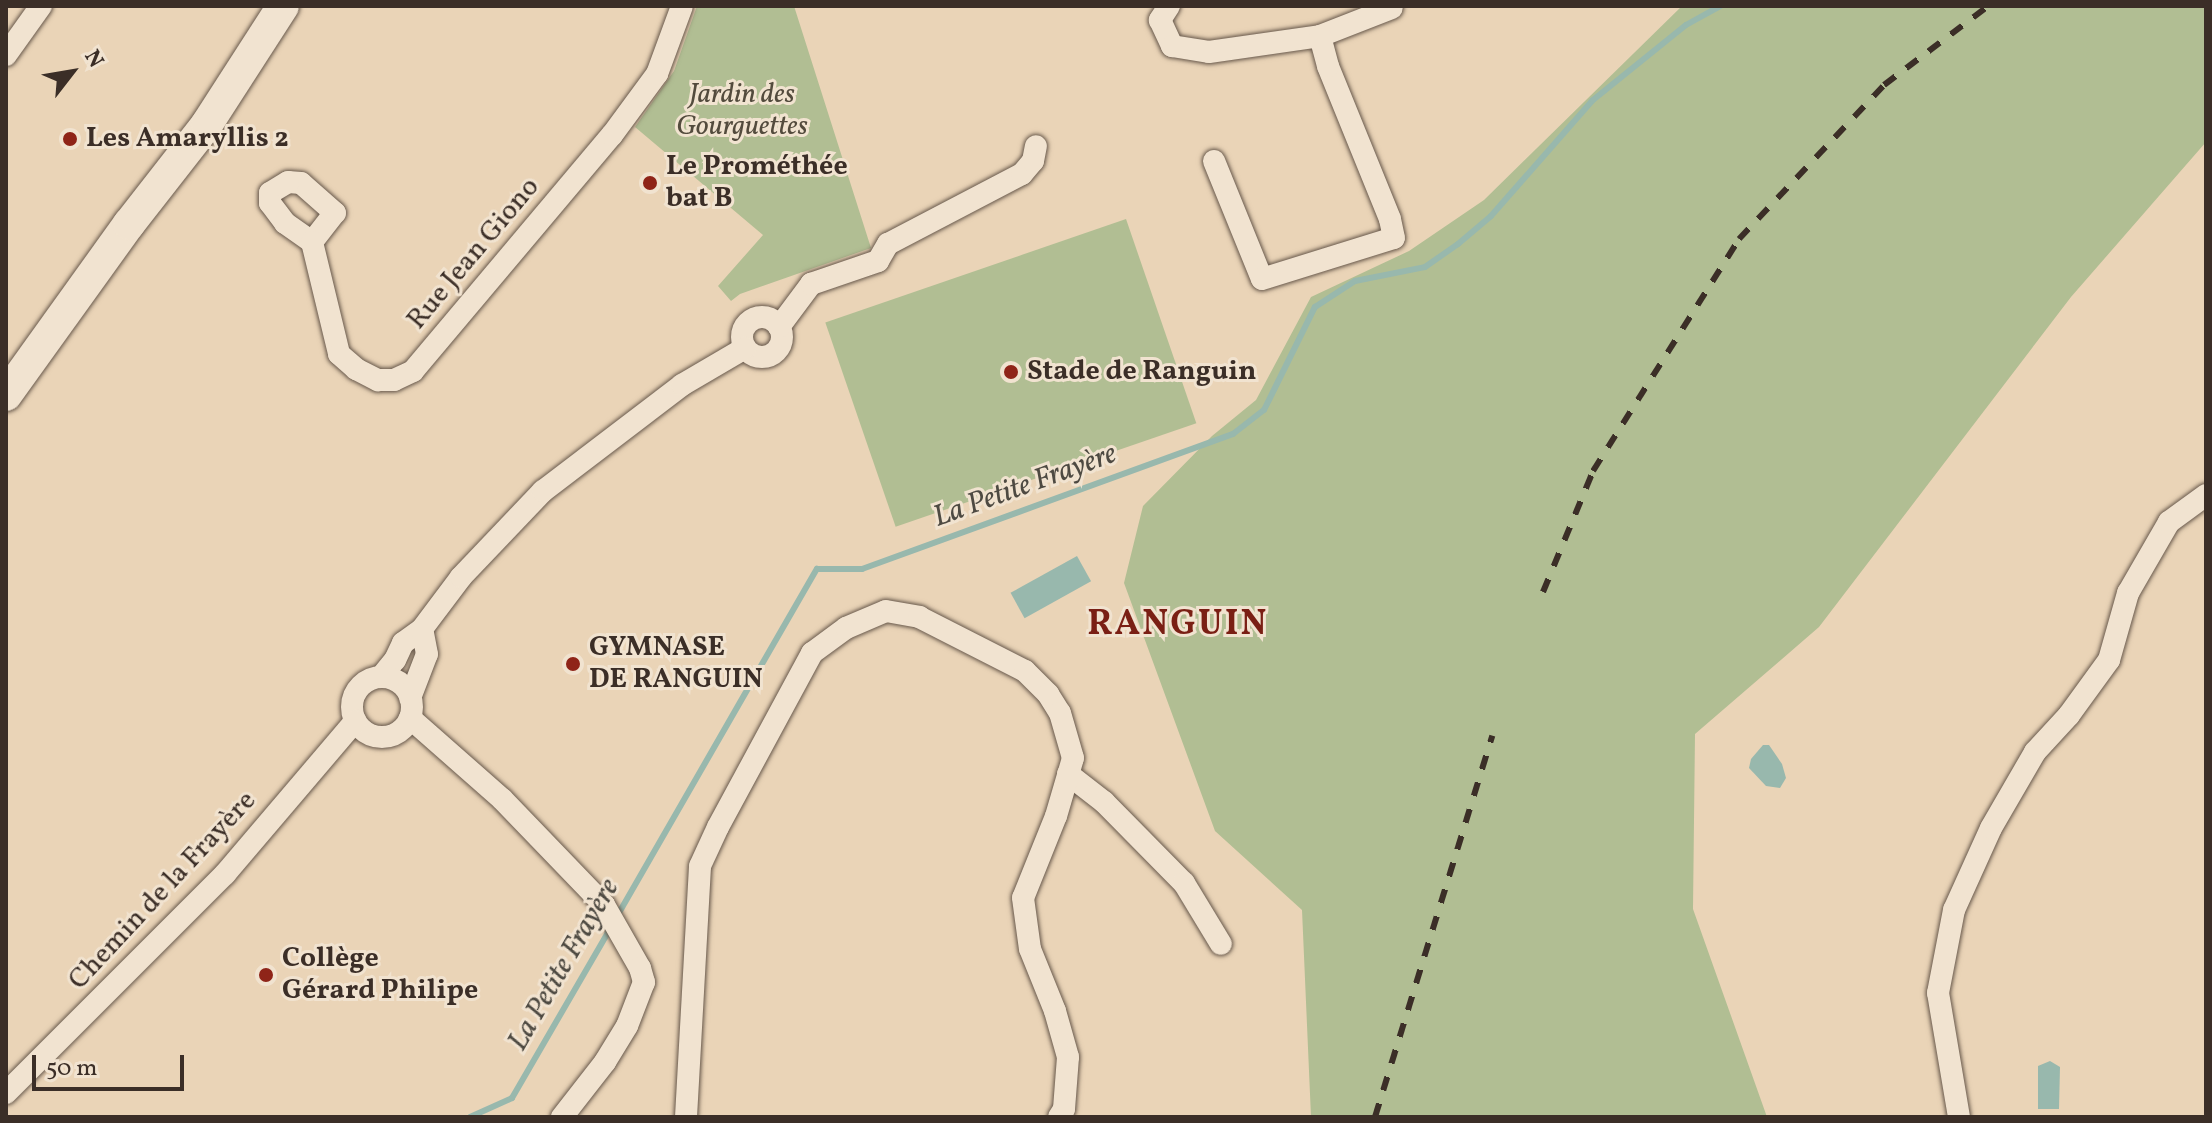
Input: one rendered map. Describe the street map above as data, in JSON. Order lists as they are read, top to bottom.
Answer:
{
  "streets": {
    "street": ["Rue Jean Giono", "Chemin de la Frayère"]
  },
  "districts": ["RANGUIN"],
  "water": ["La Petite Frayère"],
  "parks": ["Jardin des Gourguettes"],
  "places": [
    "Les Amaryllis 2",
    "Le Prométhée bat B",
    "Stade de Ranguin",
    "GYMNASE DE RANGUIN",
    "Collège Gérard Philipe"
  ],
  "scale_bar": "50 m",
  "north": "top right"
}
